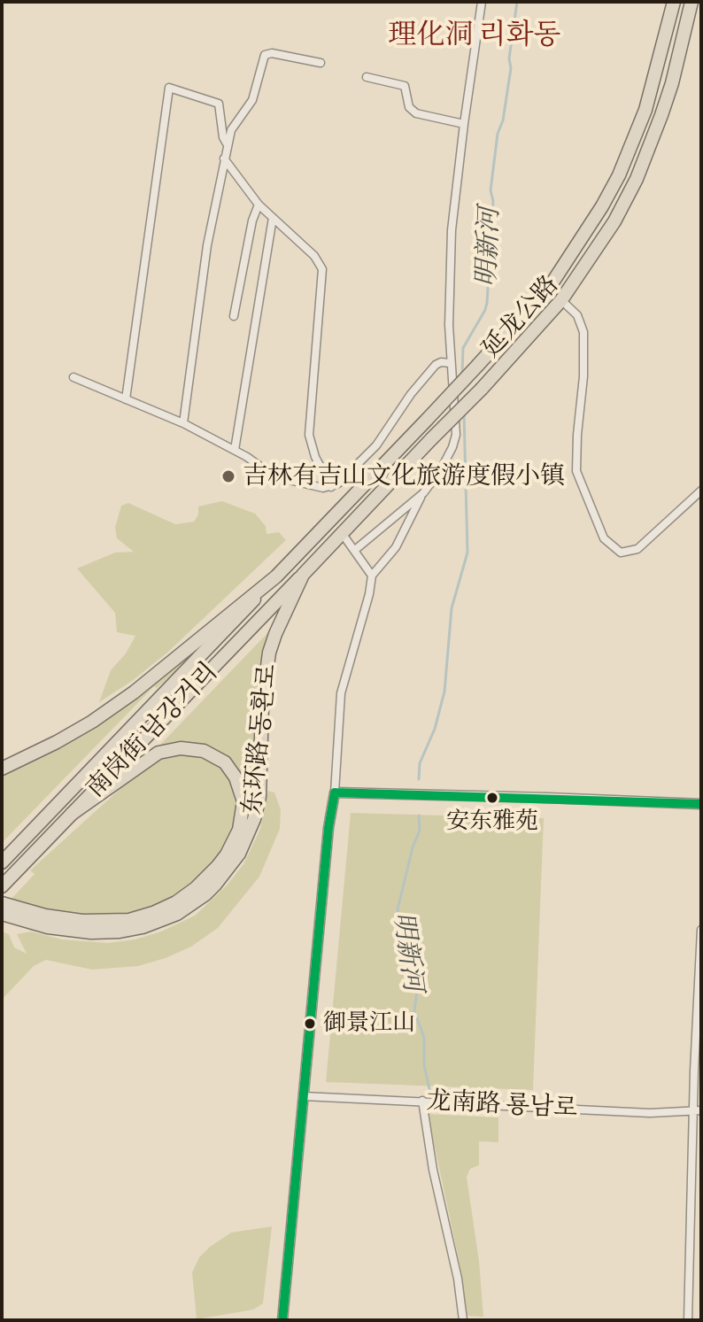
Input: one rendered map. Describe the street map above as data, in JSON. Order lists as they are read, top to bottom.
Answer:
{
  "streets": {
    "main road": ["延龙公路", "南岗街 남강거리", "东环路 동환로"],
    "street": ["龙南路 룡남로"]
  },
  "crossings": [
    ["延龙公路", "南岗街 남강거리"],
    ["延龙公路", "东环路 동환로"],
    ["南岗街 남강거리", "东环路 동환로"]
  ],
  "districts": ["理化洞 리화동"],
  "water": ["明新河"],
  "places": ["吉林有吉山文化旅游度假小镇", "安东雅苑", "御景江山"]
}
